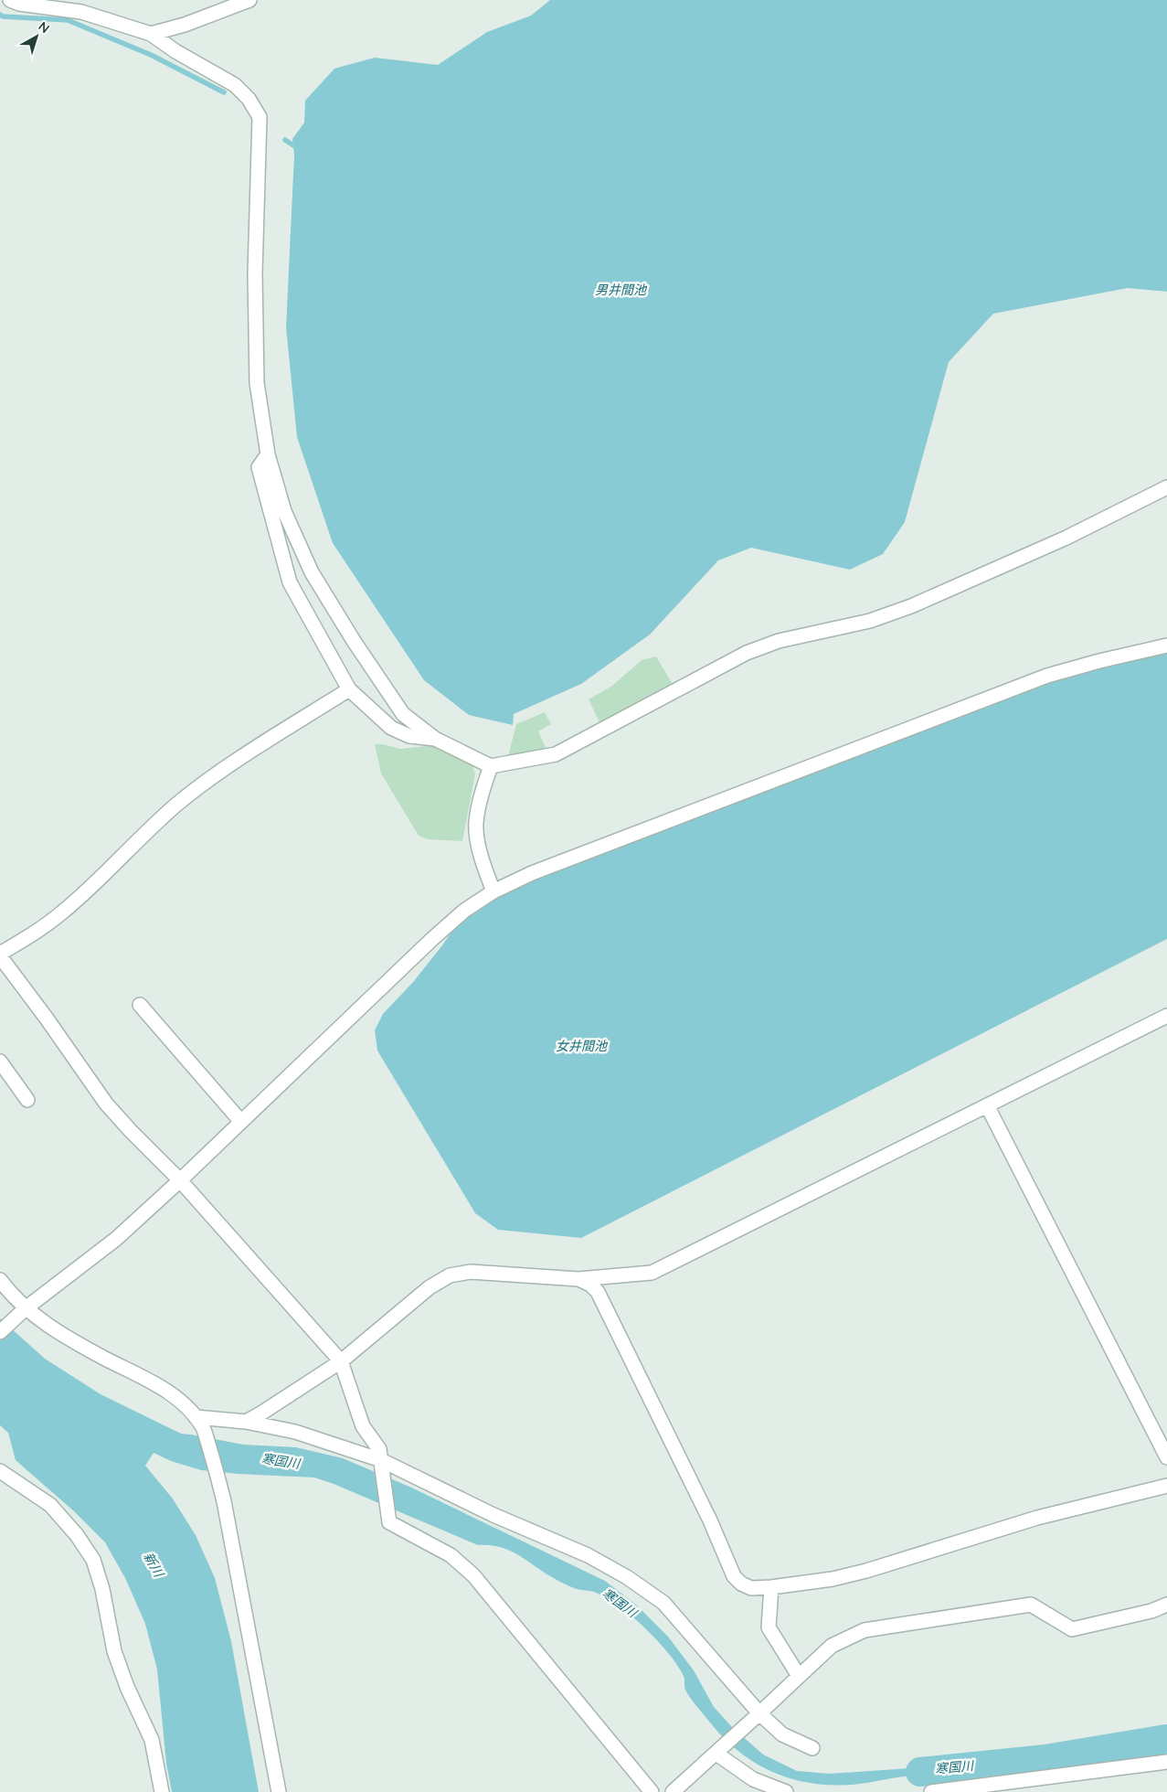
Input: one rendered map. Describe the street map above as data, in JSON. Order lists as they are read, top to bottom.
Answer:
{
  "water": [
    "男井間池",
    "女井間池",
    "寒国川",
    "新川"
  ],
  "north": "top right"
}
